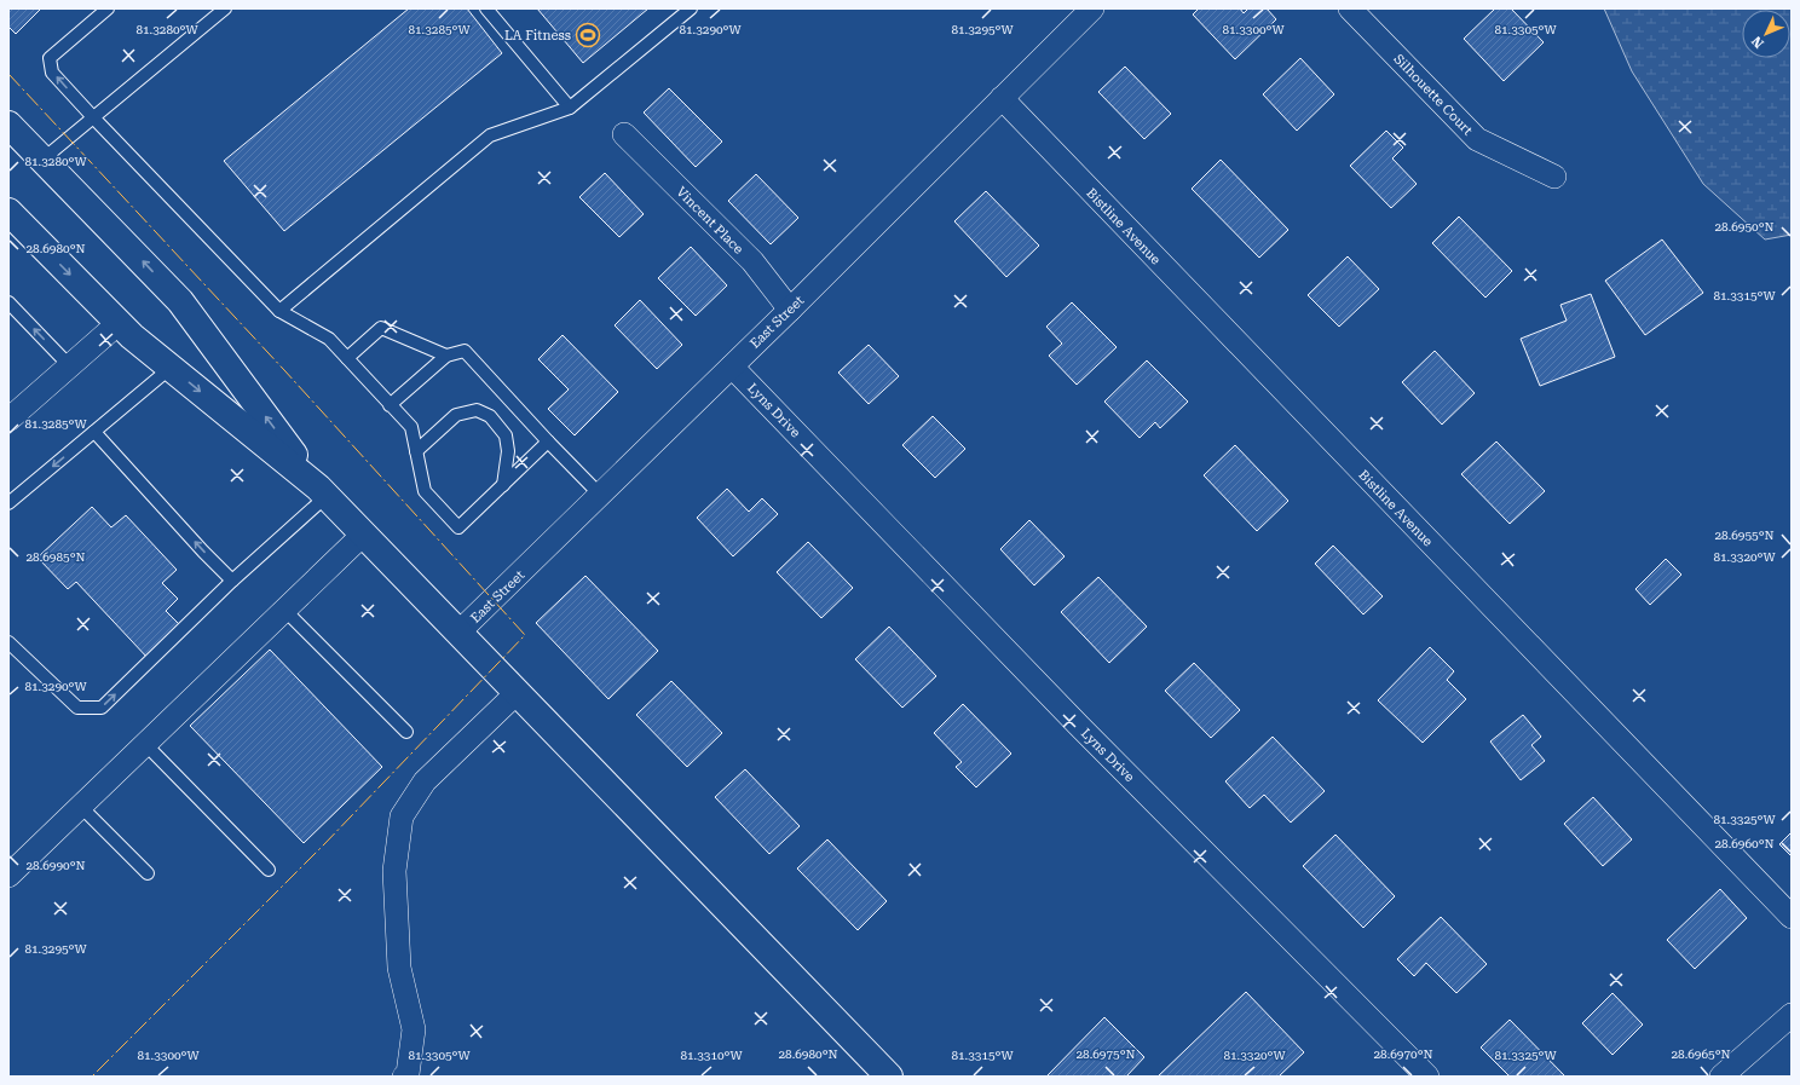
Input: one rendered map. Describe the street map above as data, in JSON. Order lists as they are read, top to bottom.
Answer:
{
  "streets": {
    "street": [
      "Silhouette Court",
      "Vincent Place",
      "Bistline Avenue",
      "East Street",
      "Lyns Drive"
    ]
  },
  "crossings": [
    ["Vincent Place", "East Street"],
    ["Bistline Avenue", "East Street"],
    ["East Street", "Lyns Drive"]
  ],
  "places": {
    "sports": ["LA Fitness"]
  },
  "north": "bottom left",
  "coordinates": [
    "81.3280°W",
    "81.3285°W",
    "81.3290°W",
    "81.3295°W",
    "81.3300°W",
    "81.3305°W",
    "28.6950°N",
    "28.6980°N",
    "81.3315°W",
    "28.6955°N",
    "28.6985°N",
    "81.3320°W",
    "81.3325°W",
    "28.6960°N",
    "28.6990°N",
    "28.6975°N",
    "28.6970°N",
    "28.6965°N",
    "81.3310°W"
  ]
}
